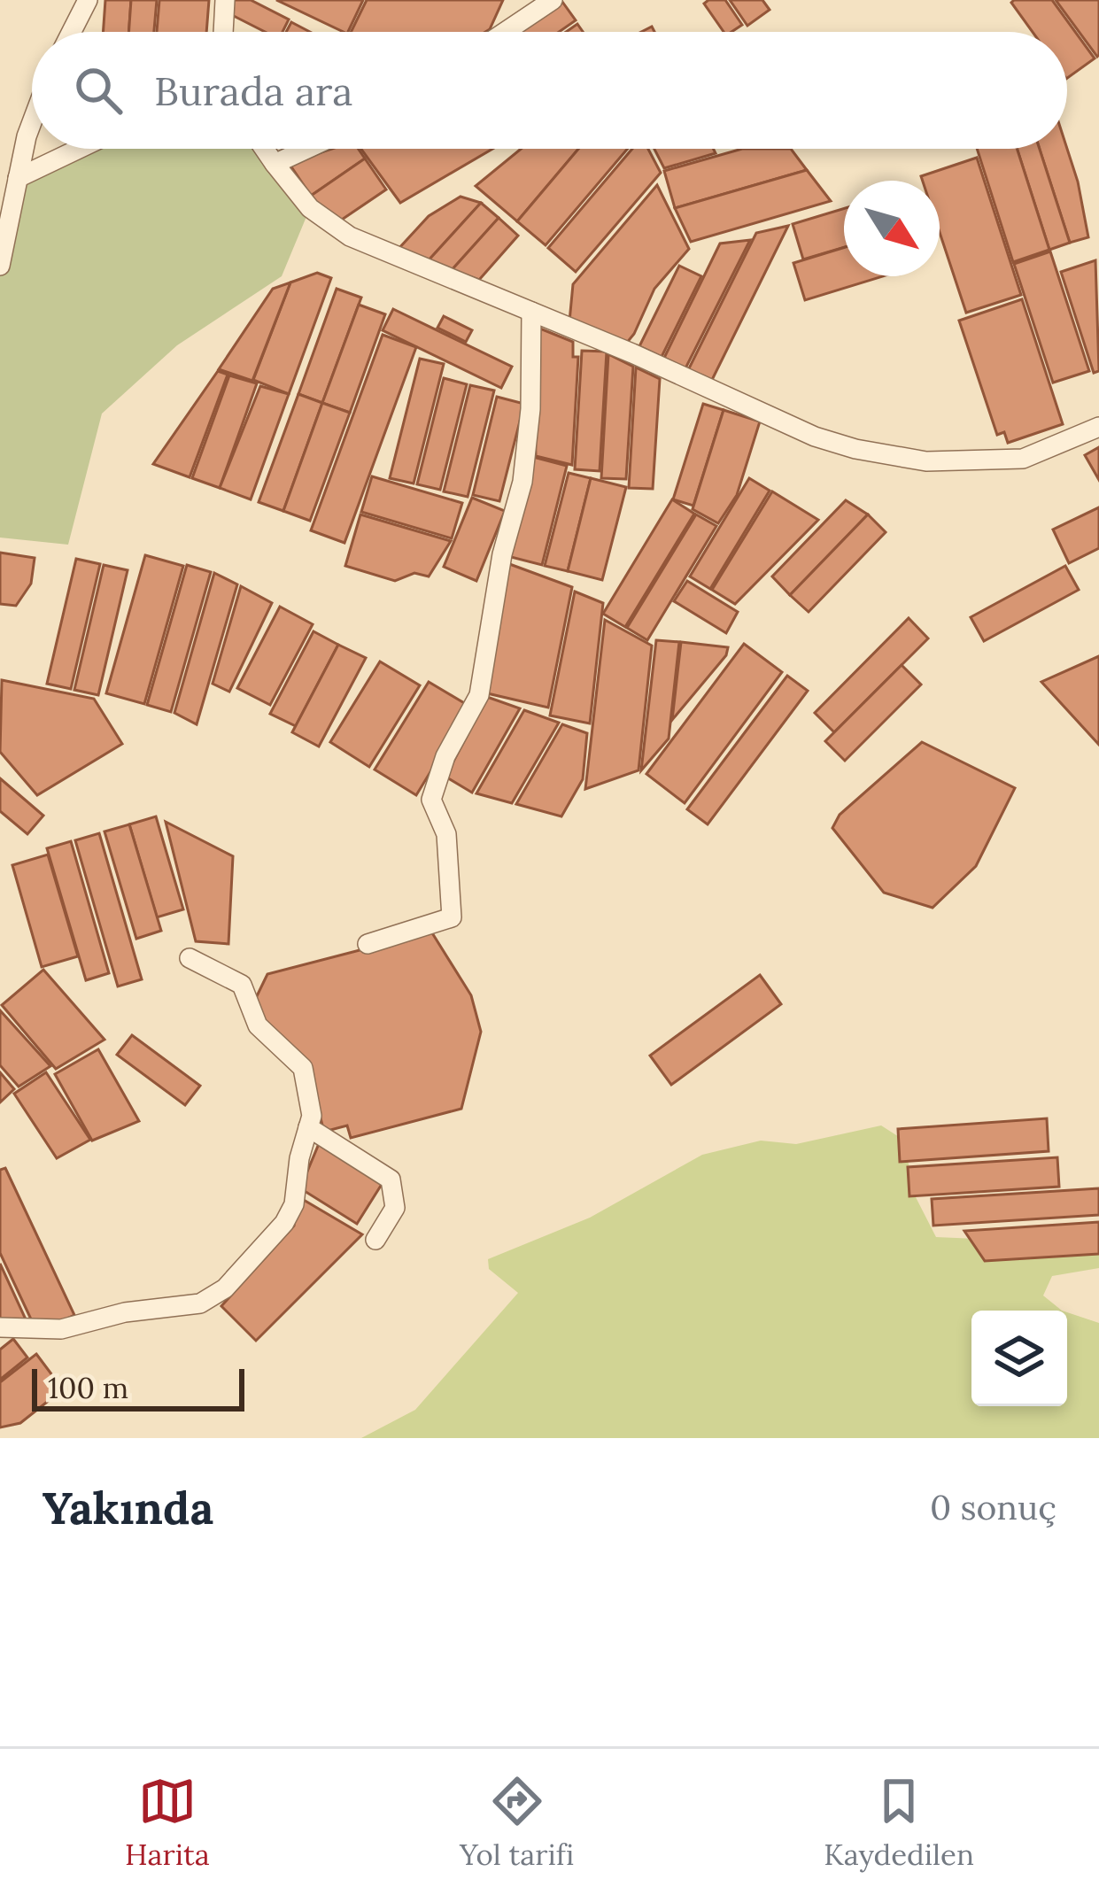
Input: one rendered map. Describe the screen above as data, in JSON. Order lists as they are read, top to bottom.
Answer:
{
  "scale_bar": "100 m",
  "north": "bottom right",
  "page": {
    "search": "Burada ara",
    "scale": "100 m",
    "heading": ["Yakında", "0 sonuç"],
    "nav": ["Harita", "Yol tarifi", "Kaydedilen"]
  }
}
